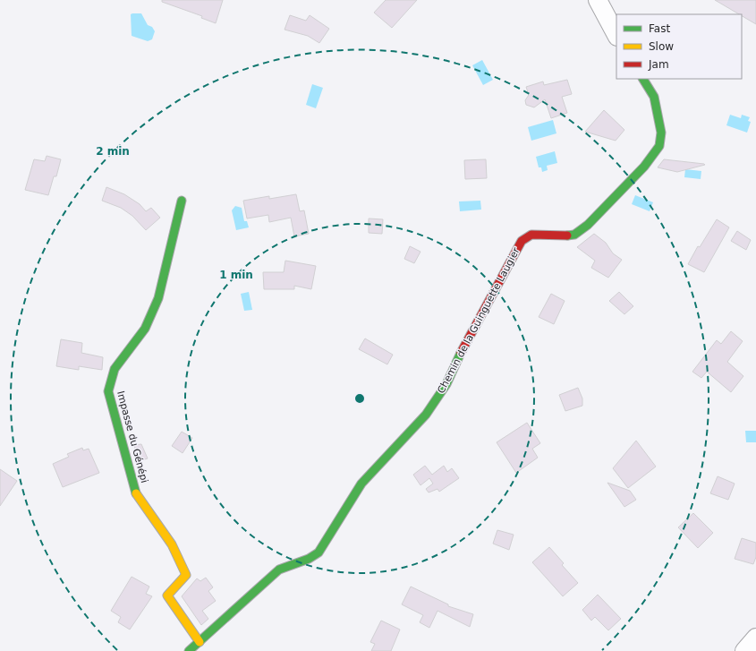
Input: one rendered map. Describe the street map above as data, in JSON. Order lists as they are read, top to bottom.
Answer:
{
  "streets": {
    "street": ["Chemin de la Guinguette Laugier", "Impasse du Génépi"]
  },
  "crossings": [
    ["Chemin de la Guinguette Laugier", "Impasse du Génépi"]
  ],
  "legend": ["Fast", "Slow", "Jam"],
  "rings": ["2 min", "1 min"]
}
